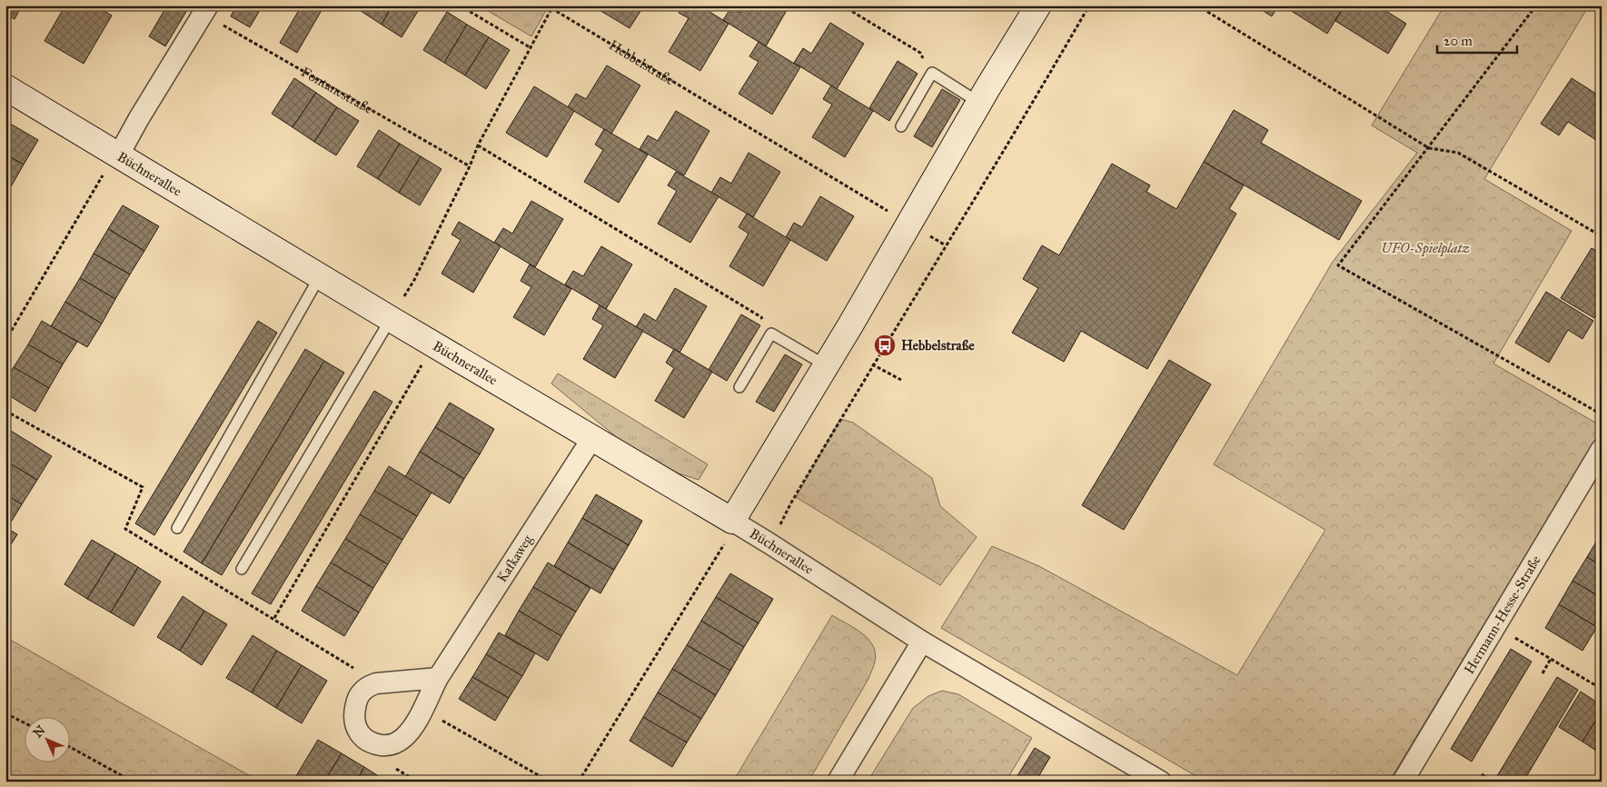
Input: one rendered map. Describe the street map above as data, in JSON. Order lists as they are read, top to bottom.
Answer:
{
  "streets": {
    "street": ["Büchnerallee", "Kafkaweg", "Hermann-Hesse-Straße"],
    "path": ["Hebbelstraße", "Fontanestraße"]
  },
  "crossings": [
    ["Büchnerallee", "Kafkaweg"]
  ],
  "parks": ["UFO-Spielplatz"],
  "places": {
    "bus stop": ["Hebbelstraße"]
  },
  "scale_bar": "20 m",
  "north": "top left"
}
